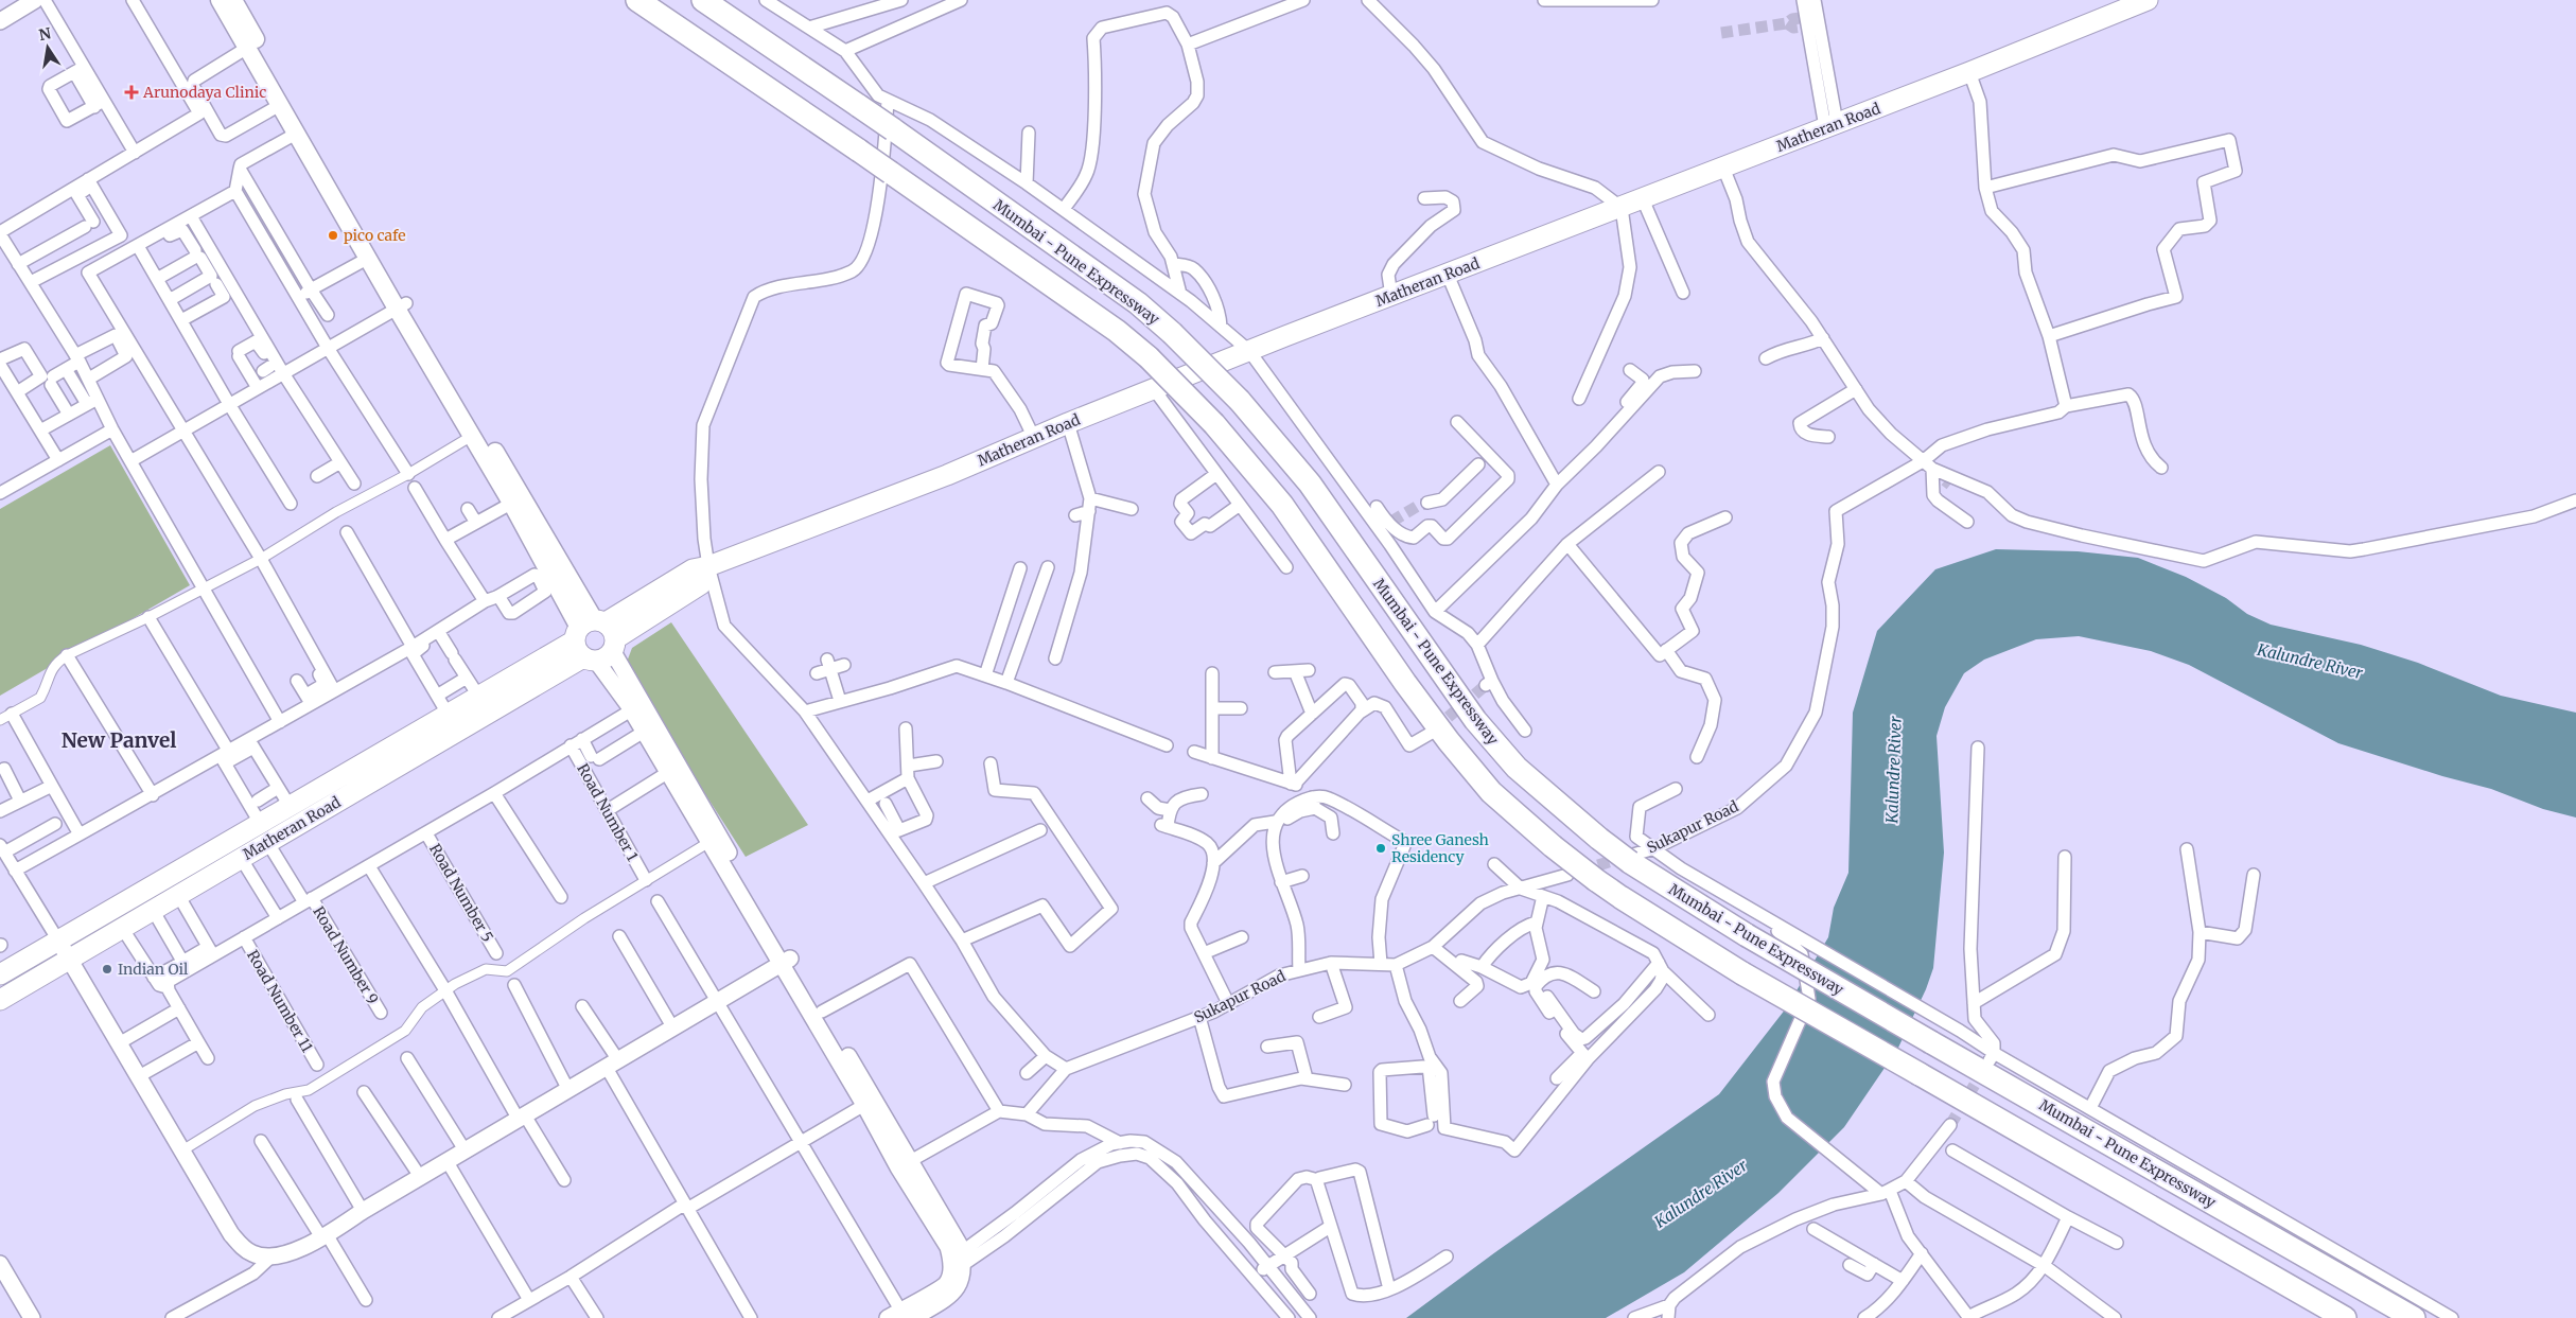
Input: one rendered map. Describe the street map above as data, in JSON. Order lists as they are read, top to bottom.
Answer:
{
  "streets": {
    "highway": ["Mumbai - Pune Expressway"],
    "main road": ["Matheran Road"],
    "street": [
      "Road Number 1",
      "Sukapur Road",
      "Road Number 5",
      "Road Number 9",
      "Road Number 11"
    ]
  },
  "crossings": [
    ["Matheran Road", "Road Number 9"],
    ["Mumbai - Pune Expressway", "Sukapur Road"]
  ],
  "districts": ["New Panvel"],
  "water": ["Kalundre River"],
  "places": {
    "health": ["Arunodaya Clinic"],
    "other": ["pico cafe", "Shree Ganesh Residency", "Indian Oil"]
  },
  "north": "top"
}
